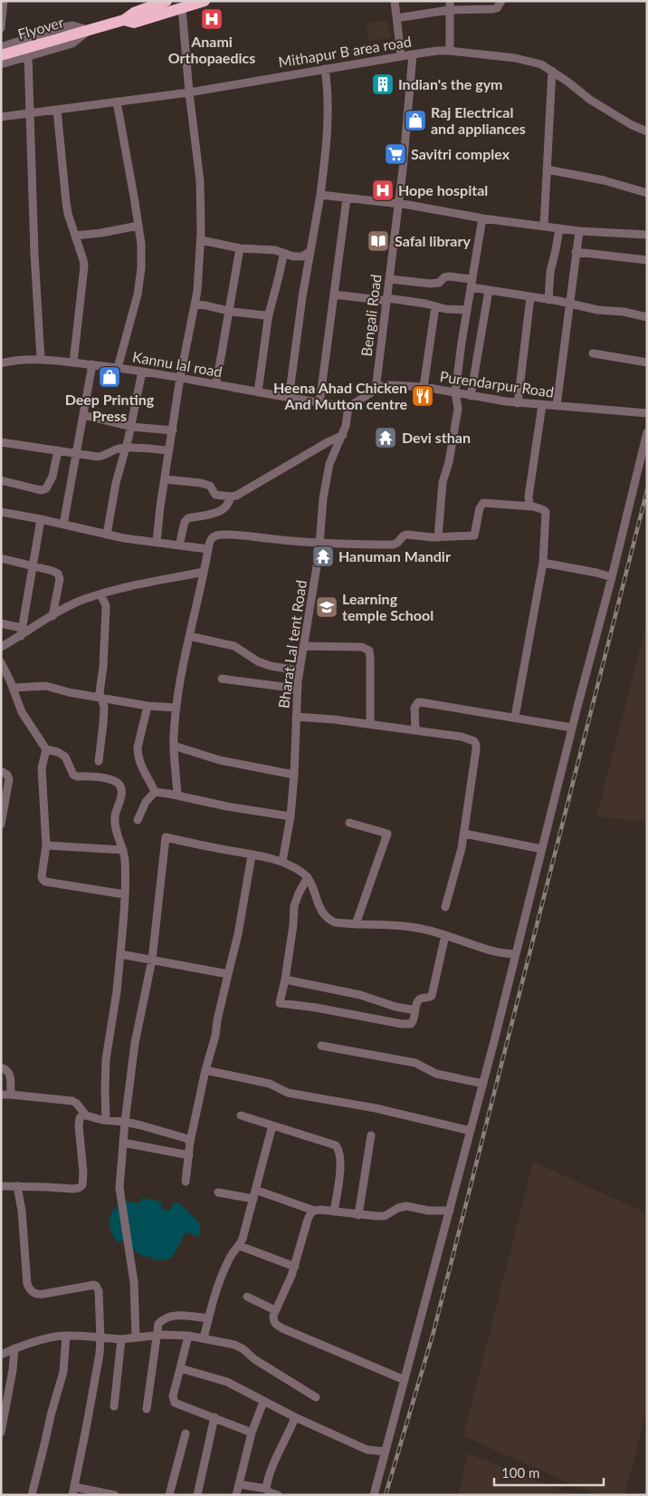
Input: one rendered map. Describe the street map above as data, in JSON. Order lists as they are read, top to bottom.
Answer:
{
  "streets": {
    "highway": ["Flyover"],
    "street": [
      "Mithapur B area road",
      "Bengali Road",
      "Kannu lal road",
      "Purendarpur Road",
      "Bharat Lal tent Road"
    ]
  },
  "crossings": [
    ["Mithapur B area road", "Bengali Road"],
    ["Bengali Road", "Purendarpur Road"],
    ["Kannu lal road", "Purendarpur Road"],
    ["Kannu lal road", "Bharat Lal tent Road"],
    ["Purendarpur Road", "Bharat Lal tent Road"]
  ],
  "places": {
    "hospital": ["Anami Orthopaedics", "Hope hospital"],
    "building": ["Indian's the gym"],
    "shop": ["Raj Electrical and appliances", "Deep Printing Press"],
    "supermarket": ["Savitri complex"],
    "library": ["Safal library"],
    "restaurant": ["Heena Ahad Chicken And Mutton centre"],
    "temple": ["Devi sthan", "Hanuman Mandir"],
    "school or university": ["Learning temple School"]
  },
  "scale_bar": "100 m"
}
